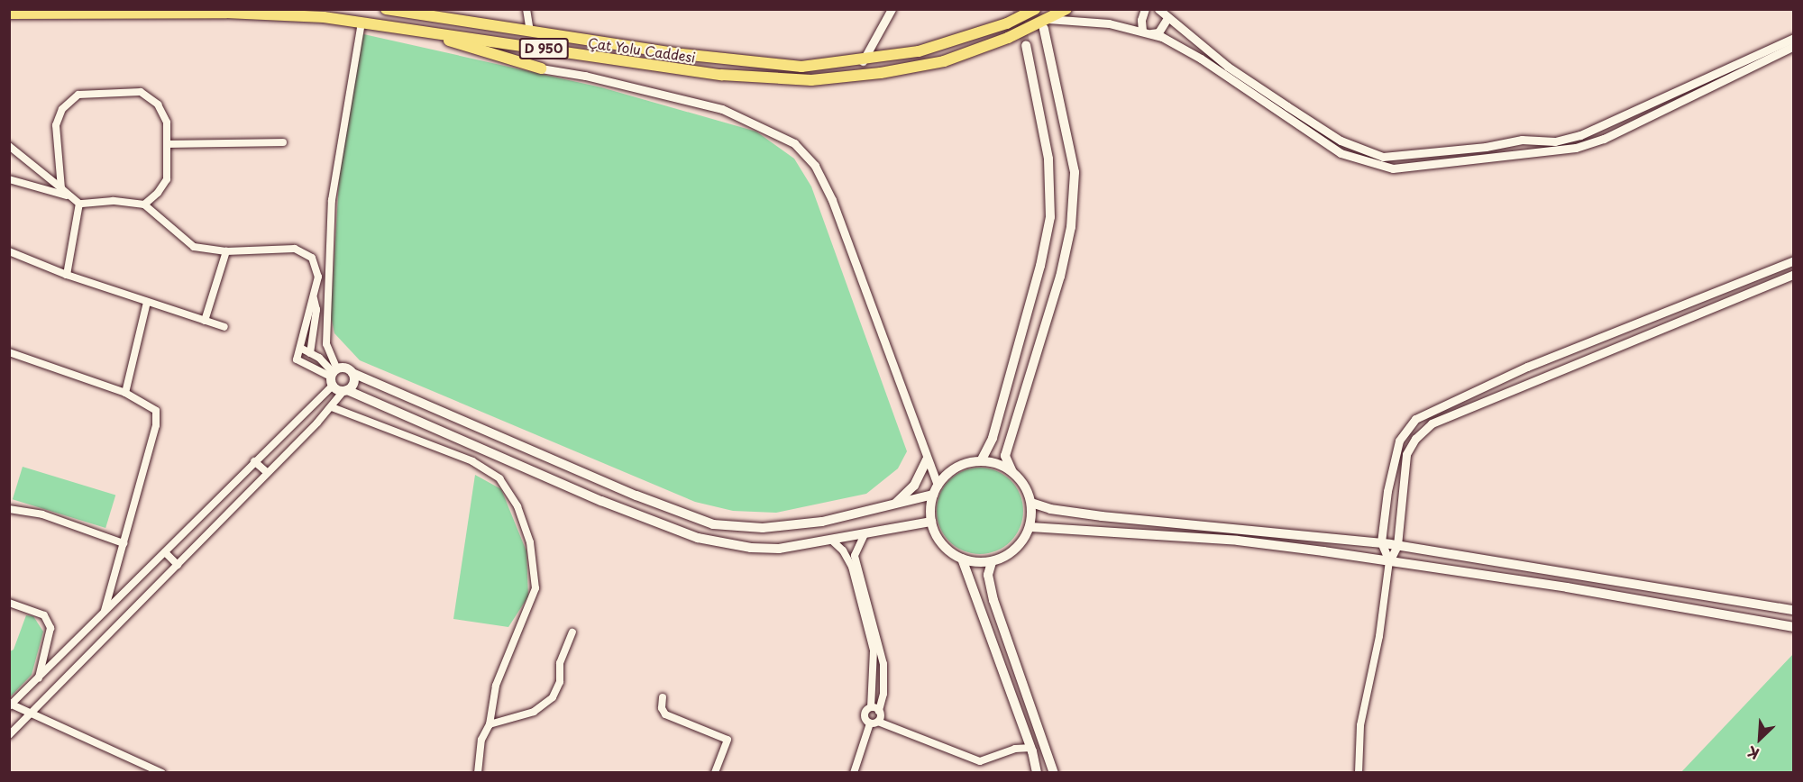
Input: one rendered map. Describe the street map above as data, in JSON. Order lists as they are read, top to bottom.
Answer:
{
  "streets": {
    "highway": ["D 950", "Çat Yolu Caddesi"]
  },
  "north": "bottom left"
}
